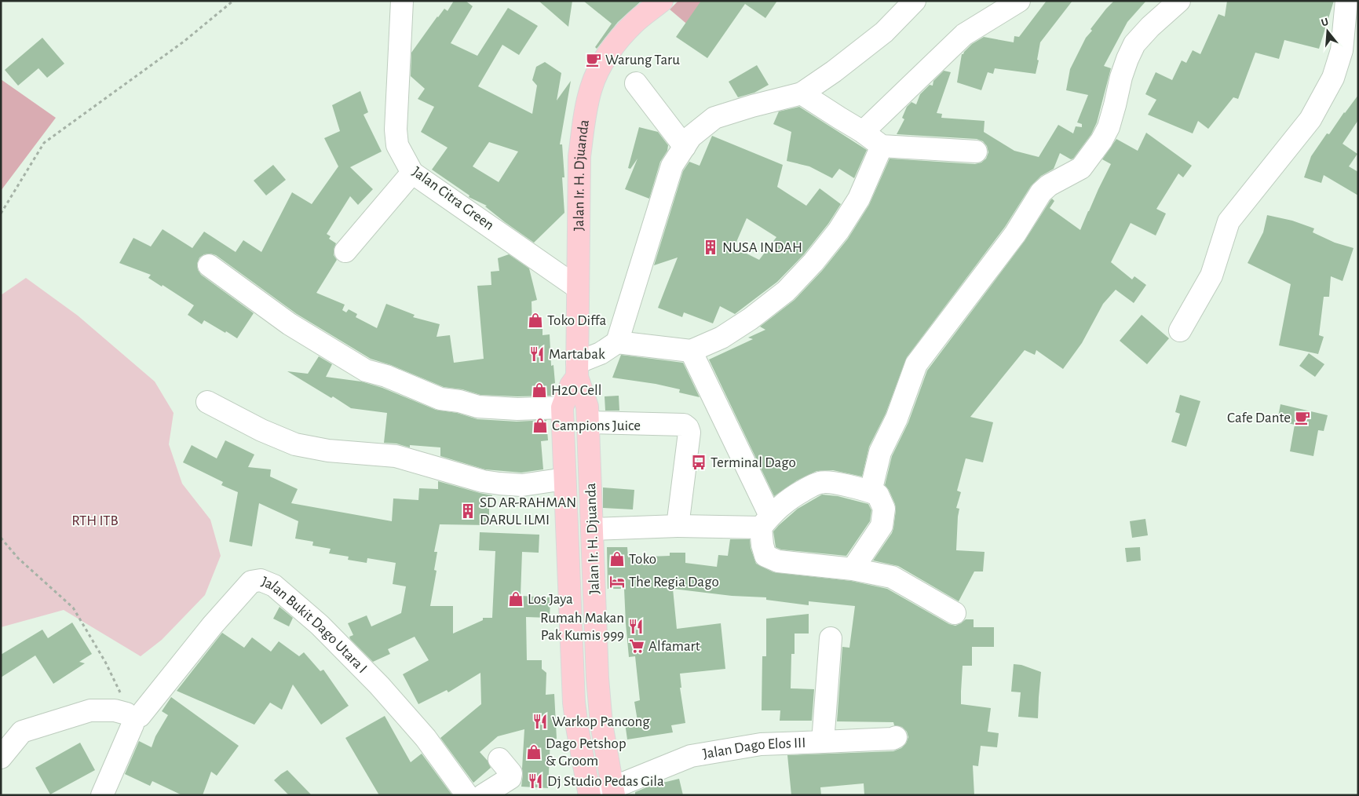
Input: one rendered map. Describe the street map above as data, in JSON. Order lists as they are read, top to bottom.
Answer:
{
  "streets": {
    "main road": ["Jalan Ir. H. Djuanda"],
    "street": ["Jalan Citra Green", "Jalan Bukit Dago Utara I", "Jalan Dago Elos III"]
  },
  "crossings": [
    ["Jalan Ir. H. Djuanda", "Jalan Citra Green"],
    ["Jalan Ir. H. Djuanda", "Jalan Dago Elos III"]
  ],
  "parks": ["RTH ITB"],
  "places": {
    "cafe": ["Warung Taru", "Cafe Dante"],
    "building": ["NUSA INDAH", "SD AR-RAHMAN DARUL ILMI"],
    "shop": [
      "Toko Diffa",
      "H2O Cell",
      "Campions Juice",
      "Toko",
      "Los Jaya",
      "Dago Petshop & Groom"
    ],
    "restaurant": [
      "Martabak",
      "Rumah Makan Pak Kumis 999",
      "Warkop Pancong",
      "Dj Studio Pedas Gila"
    ],
    "bus stop": ["Terminal Dago"],
    "hotel": ["The Regia Dago"],
    "supermarket": ["Alfamart"]
  },
  "north": "top"
}
